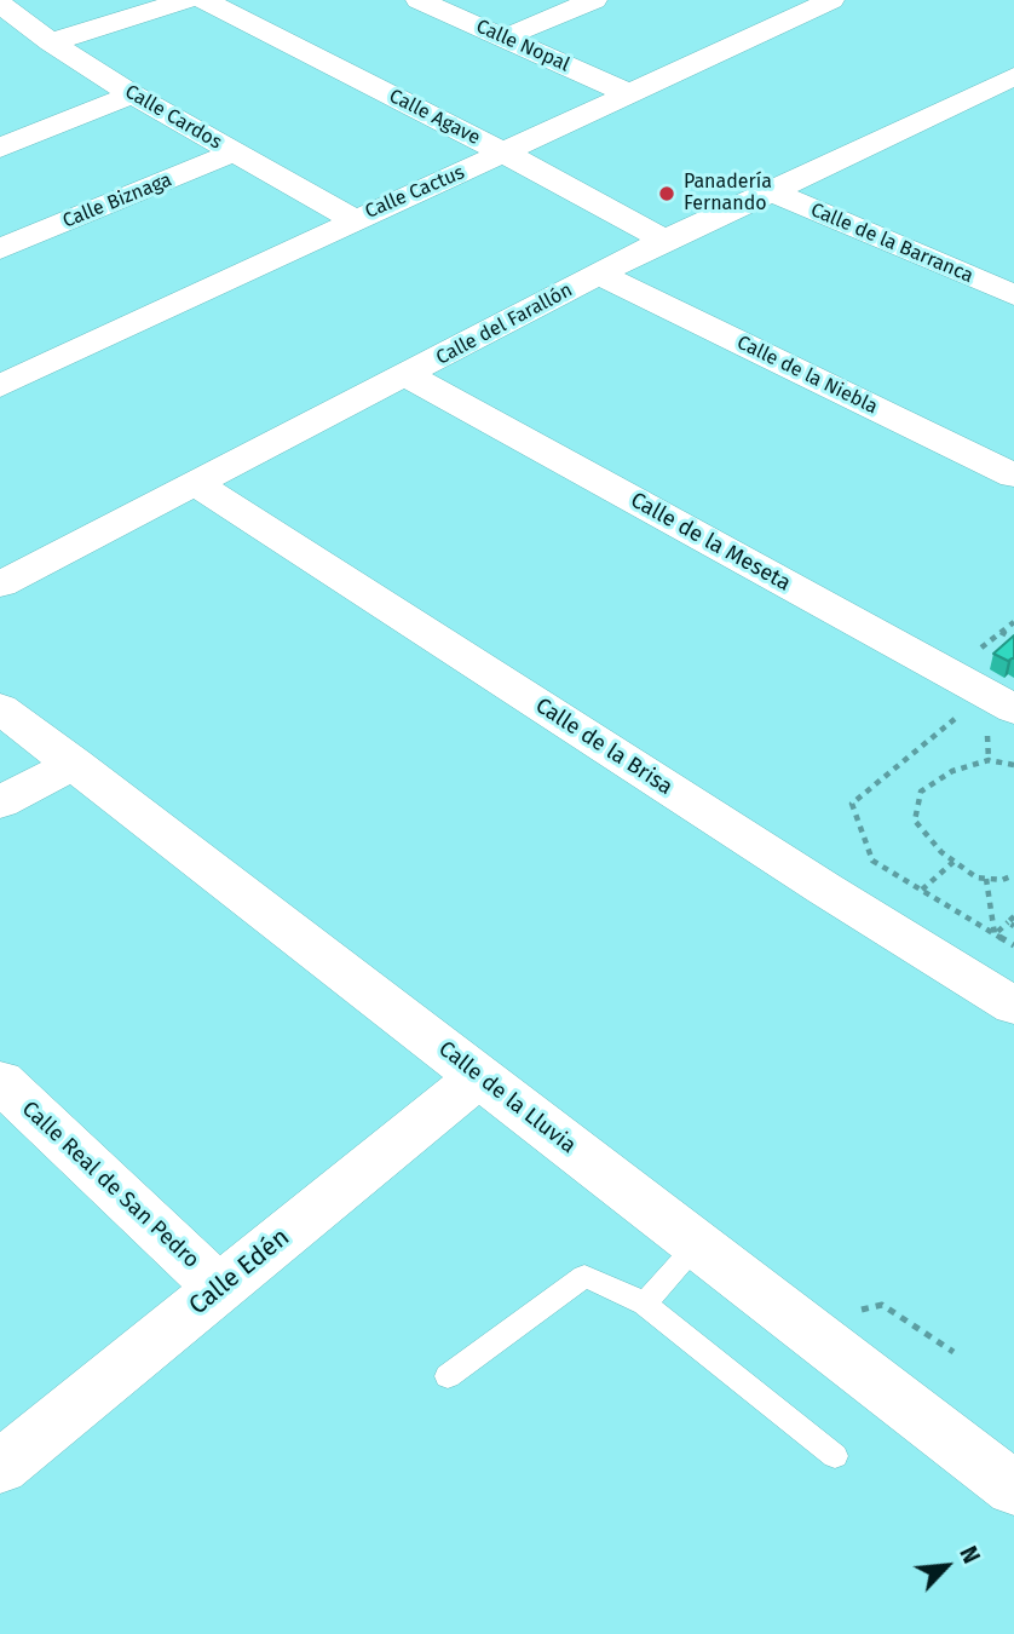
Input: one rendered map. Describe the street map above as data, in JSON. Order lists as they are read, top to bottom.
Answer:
{
  "streets": {
    "street": [
      "Calle Nopal",
      "Calle Cardos",
      "Calle Agave",
      "Calle Cactus",
      "Calle Biznaga",
      "Calle de la Barranca",
      "Calle del Farallón",
      "Calle de la Niebla",
      "Calle de la Meseta",
      "Calle de la Brisa",
      "Calle de la Lluvia",
      "Calle Real de San Pedro",
      "Calle Edén"
    ]
  },
  "crossings": [
    ["Calle Nopal", "Calle Cactus"],
    ["Calle Cardos", "Calle Cactus"],
    ["Calle Cardos", "Calle Biznaga"],
    ["Calle Agave", "Calle Cactus"],
    ["Calle Agave", "Calle del Farallón"],
    ["Calle de la Barranca", "Calle del Farallón"],
    ["Calle del Farallón", "Calle de la Niebla"],
    ["Calle del Farallón", "Calle de la Meseta"],
    ["Calle del Farallón", "Calle de la Brisa"],
    ["Calle de la Lluvia", "Calle Edén"],
    ["Calle Real de San Pedro", "Calle Edén"]
  ],
  "places": ["Panadería Fernando"],
  "north": "top right"
}
